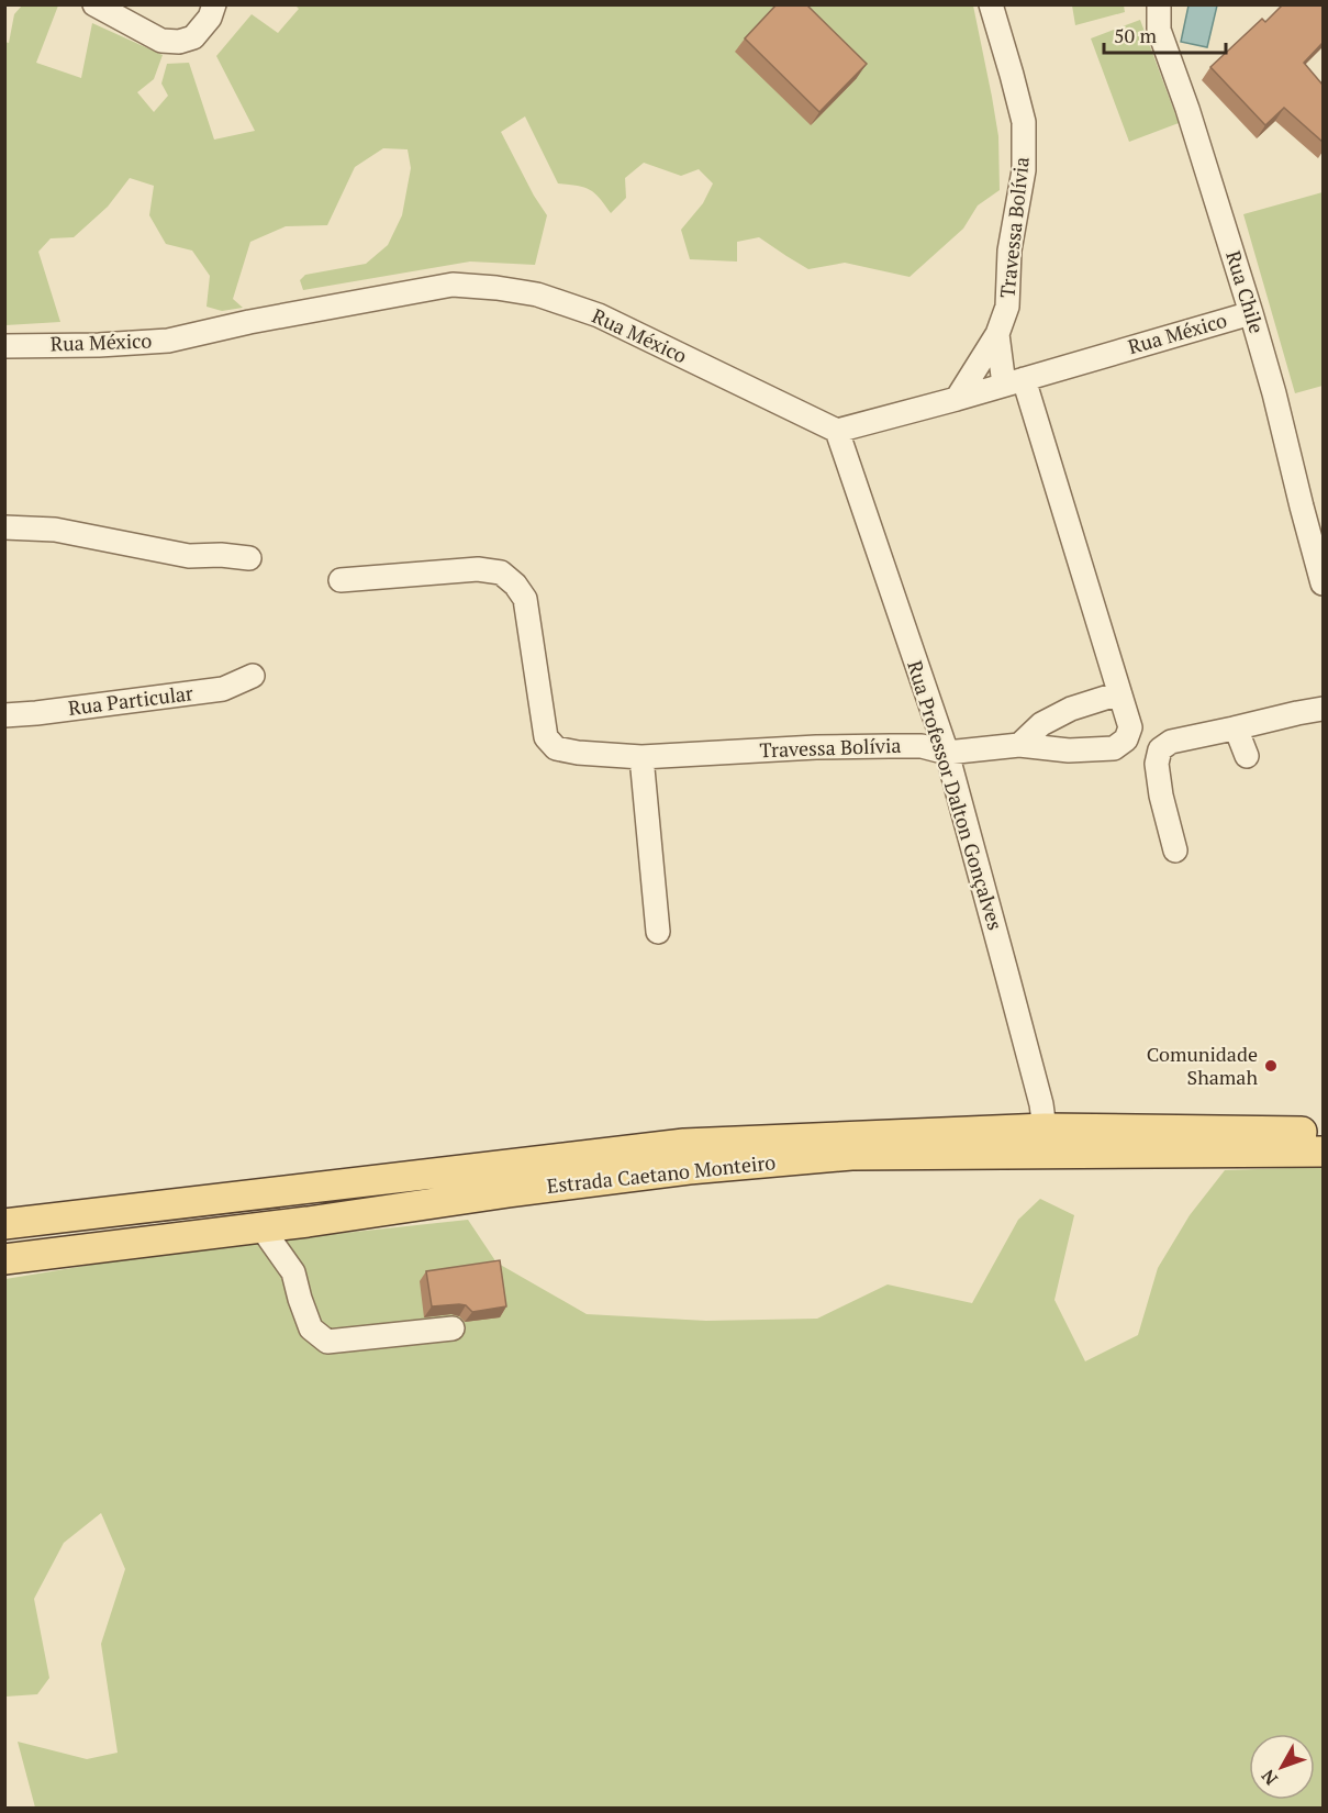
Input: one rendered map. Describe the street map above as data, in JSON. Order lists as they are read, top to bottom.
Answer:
{
  "streets": {
    "main road": ["Estrada Caetano Monteiro"],
    "street": [
      "Travessa Bolívia",
      "Rua Chile",
      "Rua México",
      "Rua Particular",
      "Rua Professor Dalton Gonçalves"
    ]
  },
  "crossings": [
    ["Travessa Bolívia", "Rua México"],
    ["Travessa Bolívia", "Rua Professor Dalton Gonçalves"],
    ["Rua Chile", "Rua México"],
    ["Rua México", "Rua Professor Dalton Gonçalves"],
    ["Rua Professor Dalton Gonçalves", "Estrada Caetano Monteiro"]
  ],
  "places": ["Comunidade Shamah"],
  "scale_bar": "50 m",
  "north": "bottom left"
}
